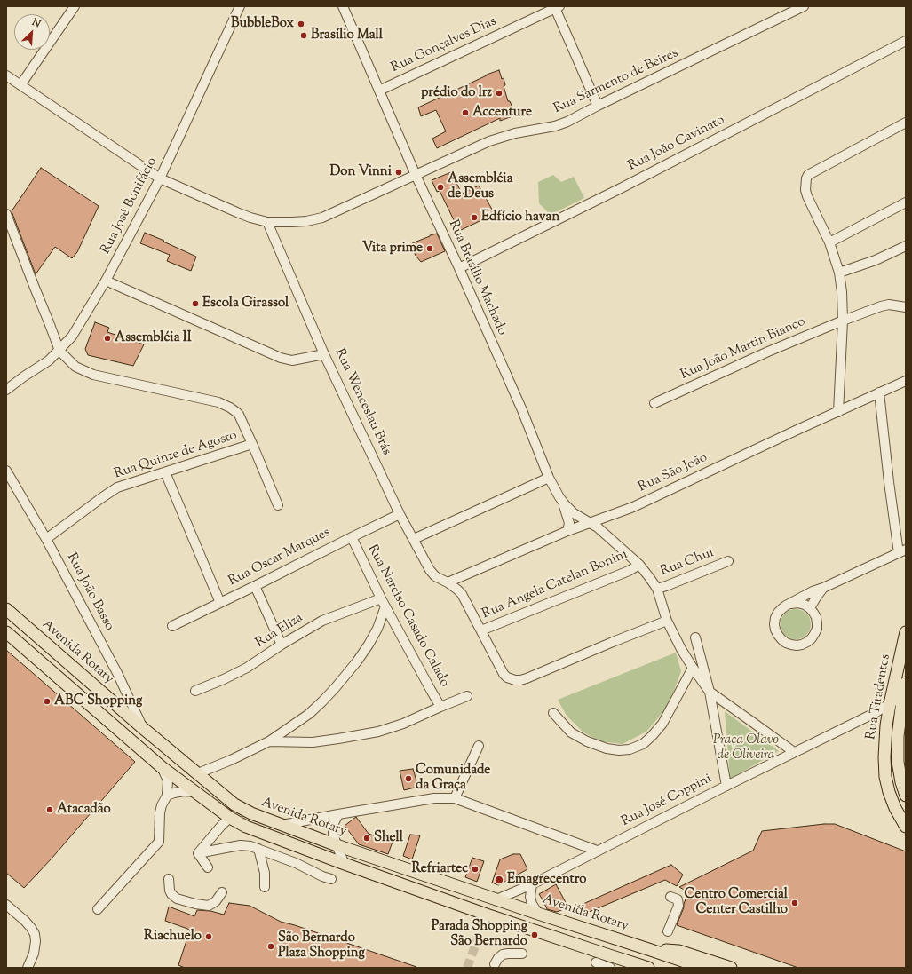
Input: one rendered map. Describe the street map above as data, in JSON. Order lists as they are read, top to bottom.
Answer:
{
  "streets": {
    "main road": ["Avenida Rotary", "Rua Tiradentes"],
    "street": [
      "Rua Gonçalves Dias",
      "Rua Sarmento de Beires",
      "Rua João Cavinato",
      "Rua José Bonifácio",
      "Rua Brasílio Machado",
      "Rua João Martin Bianco",
      "Rua Wenceslau Brás",
      "Rua Quinze de Agosto",
      "Rua São João",
      "Rua Oscar Marques",
      "Rua Chuí",
      "Rua Angela Catelan Bonini",
      "Rua João Basso",
      "Rua Narciso Casado Calado",
      "Rua Eliza",
      "Rua José Coppini"
    ]
  },
  "crossings": [
    ["Rua Gonçalves Dias", "Rua Brasílio Machado"],
    ["Rua Sarmento de Beires", "Rua José Bonifácio"],
    ["Rua Sarmento de Beires", "Rua Brasílio Machado"],
    ["Rua Sarmento de Beires", "Rua Wenceslau Brás"],
    ["Rua João Cavinato", "Rua Brasílio Machado"],
    ["Rua José Bonifácio", "Rua Quinze de Agosto"],
    ["Rua Brasílio Machado", "Rua Wenceslau Brás"],
    ["Rua Brasílio Machado", "Rua São João"],
    ["Rua Brasílio Machado", "Rua Chuí"],
    ["Rua Brasílio Machado", "Rua Angela Catelan Bonini"],
    ["Rua Wenceslau Brás", "Rua São João"],
    ["Rua Wenceslau Brás", "Rua Oscar Marques"],
    ["Rua Wenceslau Brás", "Rua Angela Catelan Bonini"],
    ["Rua Quinze de Agosto", "Rua João Basso"],
    ["Rua Oscar Marques", "Rua Narciso Casado Calado"],
    ["Rua João Basso", "Avenida Rotary"],
    ["Rua Narciso Casado Calado", "Rua Eliza"],
    ["Avenida Rotary", "Rua José Coppini"],
    ["Rua Tiradentes", "Rua José Coppini"]
  ],
  "parks": ["Praça Olavo de Oliveira"],
  "places": [
    "BubbleBox",
    "Brasílio Mall",
    "prédio do lrz",
    "Accenture",
    "Don Vinni",
    "Assembléia de Deus",
    "Edfício havan",
    "Vita prime",
    "Escola Girassol",
    "Assembléia II",
    "ABC Shopping",
    "Comunidade da Graça",
    "Atacadão",
    "Shell",
    "Refriartec",
    "Emagrecentro",
    "Centro Comercial Center Castilho",
    "Parada Shopping São Bernardo",
    "Riachuelo",
    "São Bernardo Plaza Shopping"
  ],
  "north": "top right"
}
